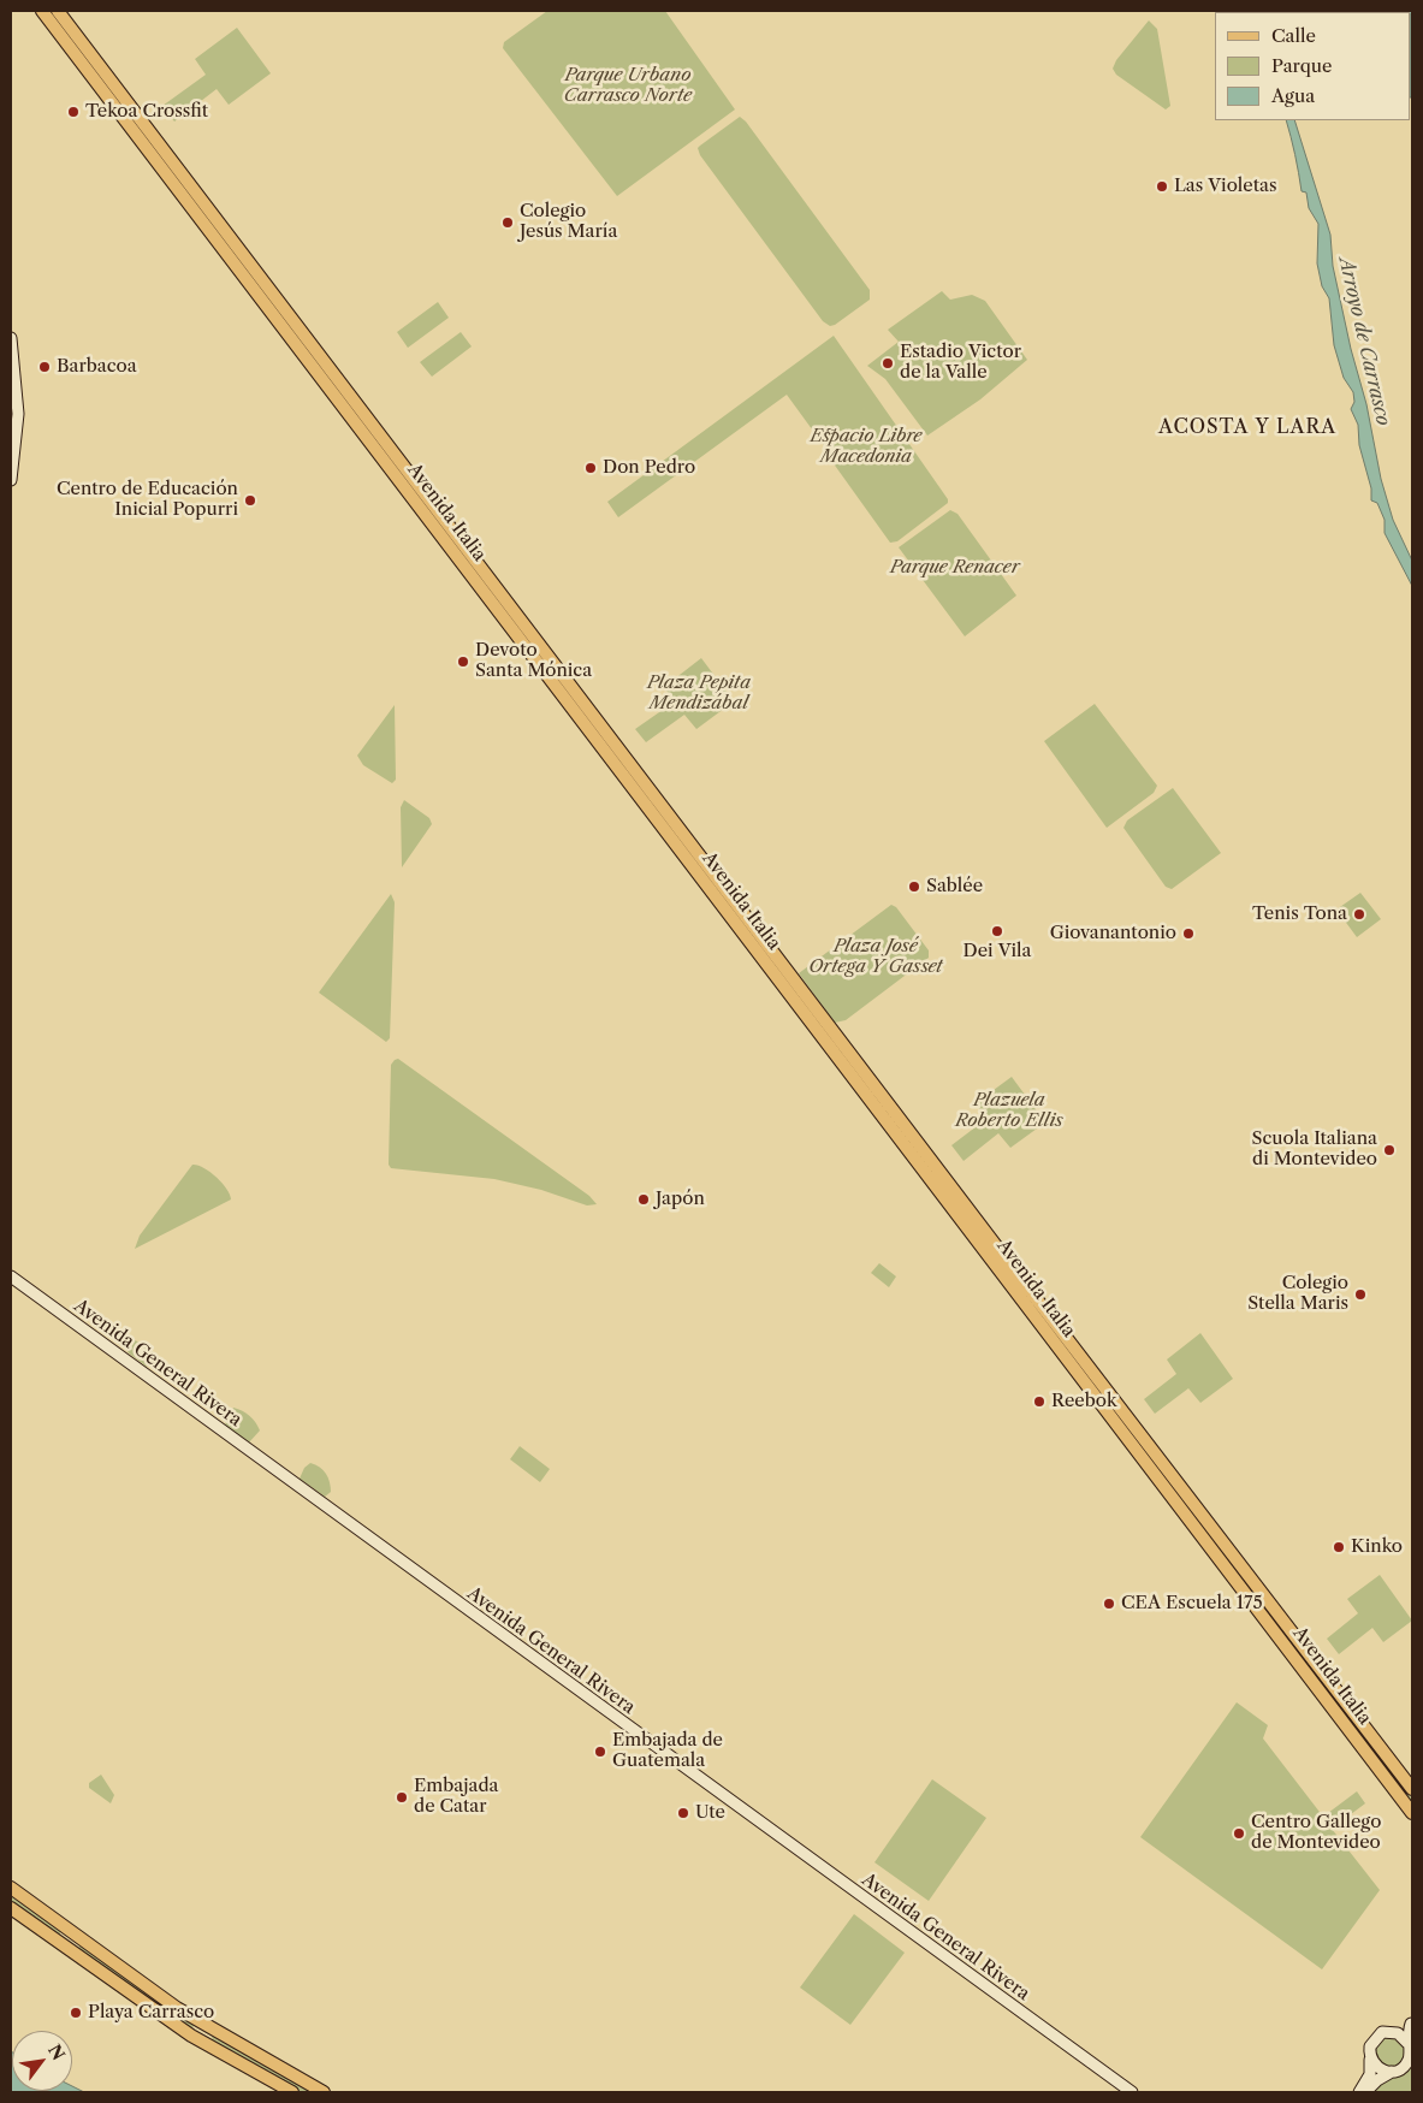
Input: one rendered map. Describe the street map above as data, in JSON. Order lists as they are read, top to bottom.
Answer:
{
  "streets": {
    "main road": ["Avenida Italia", "Avenida General Rivera"]
  },
  "districts": ["ACOSTA Y LARA"],
  "water": ["Arroyo de Carrasco"],
  "parks": [
    "Parque Urbano Carrasco Norte",
    "Espacio Libre Macedonia",
    "Parque Renacer",
    "Plaza Pepita Mendizábal",
    "Plaza José Ortega Y Gasset",
    "Plazuela Roberto Ellis"
  ],
  "places": [
    "Tekoa Crossfit",
    "Las Violetas",
    "Colegio Jesús María",
    "Estadio Victor de la Valle",
    "Barbacoa",
    "Don Pedro",
    "Centro de Educación Inicial Popurri",
    "Devoto Santa Mónica",
    "Sablée",
    "Tenis Tona",
    "Dei Vila",
    "Giovanantonio",
    "Scuola Italiana di Montevideo",
    "Japón",
    "Colegio Stella Maris",
    "Reebok",
    "Kinko",
    "CEA Escuela 175",
    "Embajada de Guatemala",
    "Embajada de Catar",
    "Ute",
    "Centro Gallego de Montevideo",
    "Playa Carrasco"
  ],
  "legend": ["Calle", "Parque", "Agua"],
  "north": "top right"
}
